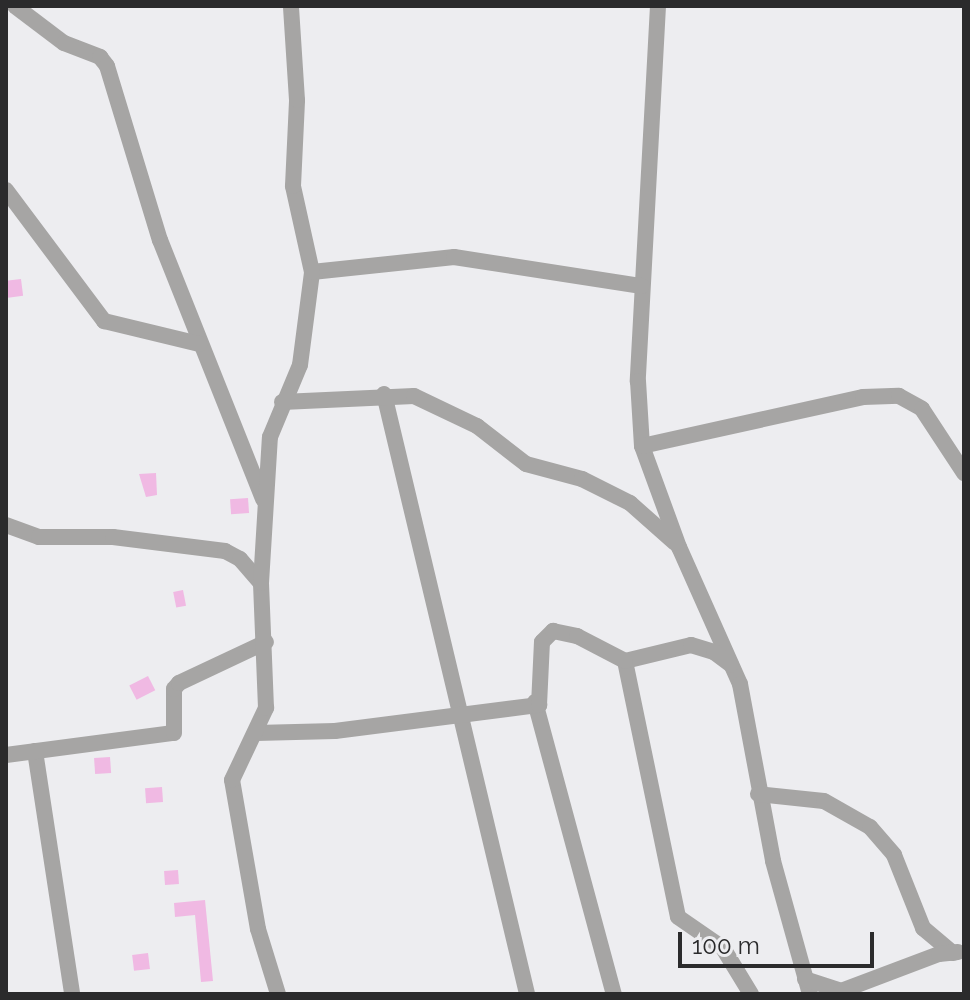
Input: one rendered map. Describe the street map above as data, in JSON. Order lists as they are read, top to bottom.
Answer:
{
  "scale_bar": "100 m"
}
